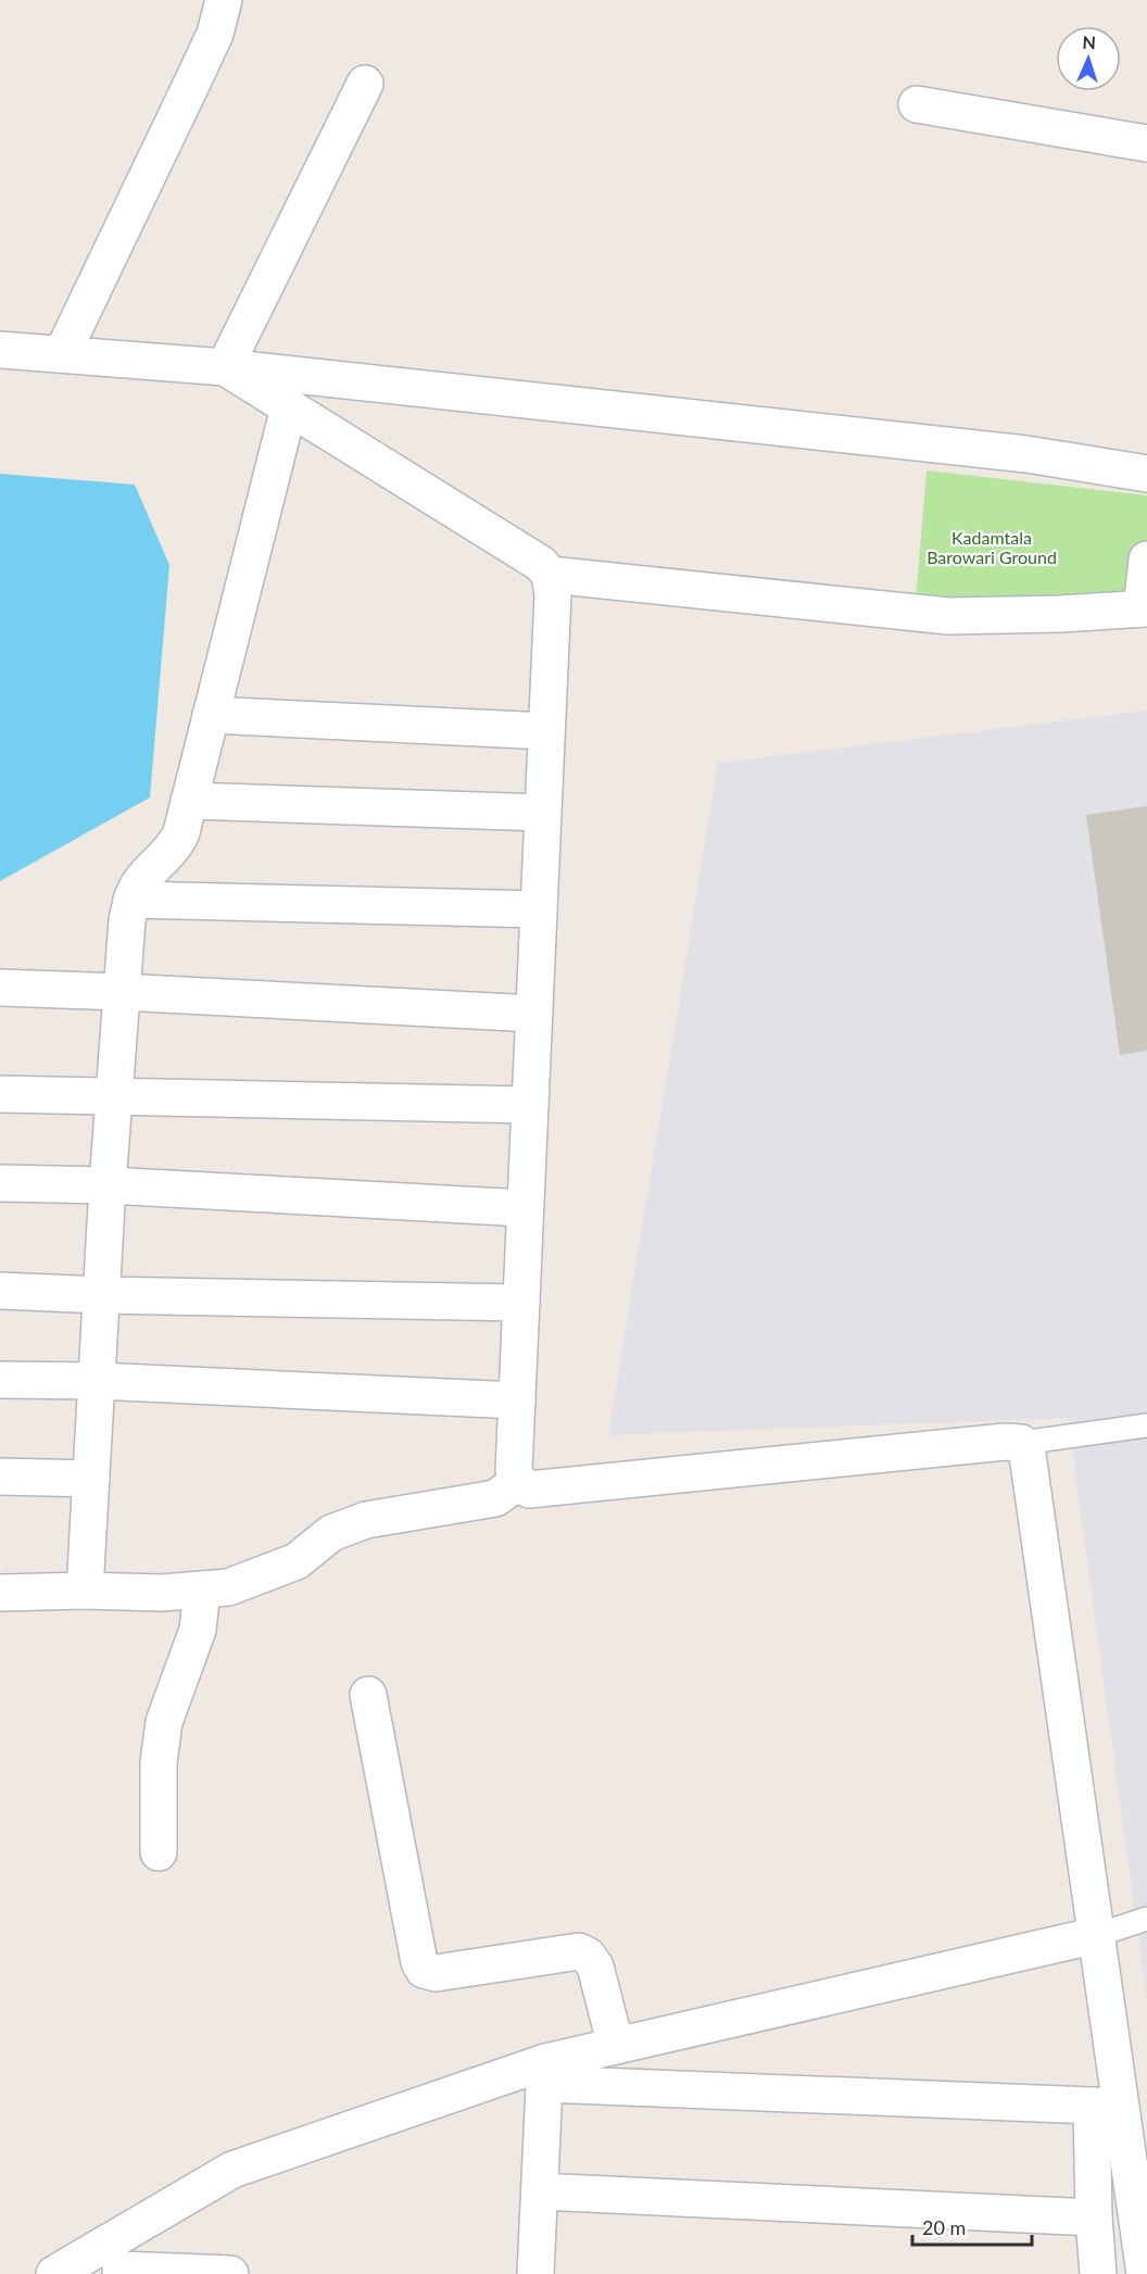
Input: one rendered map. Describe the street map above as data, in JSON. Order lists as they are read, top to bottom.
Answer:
{
  "parks": ["Kadamtala Barowari Ground"],
  "scale_bar": "20 m",
  "north": "top"
}
